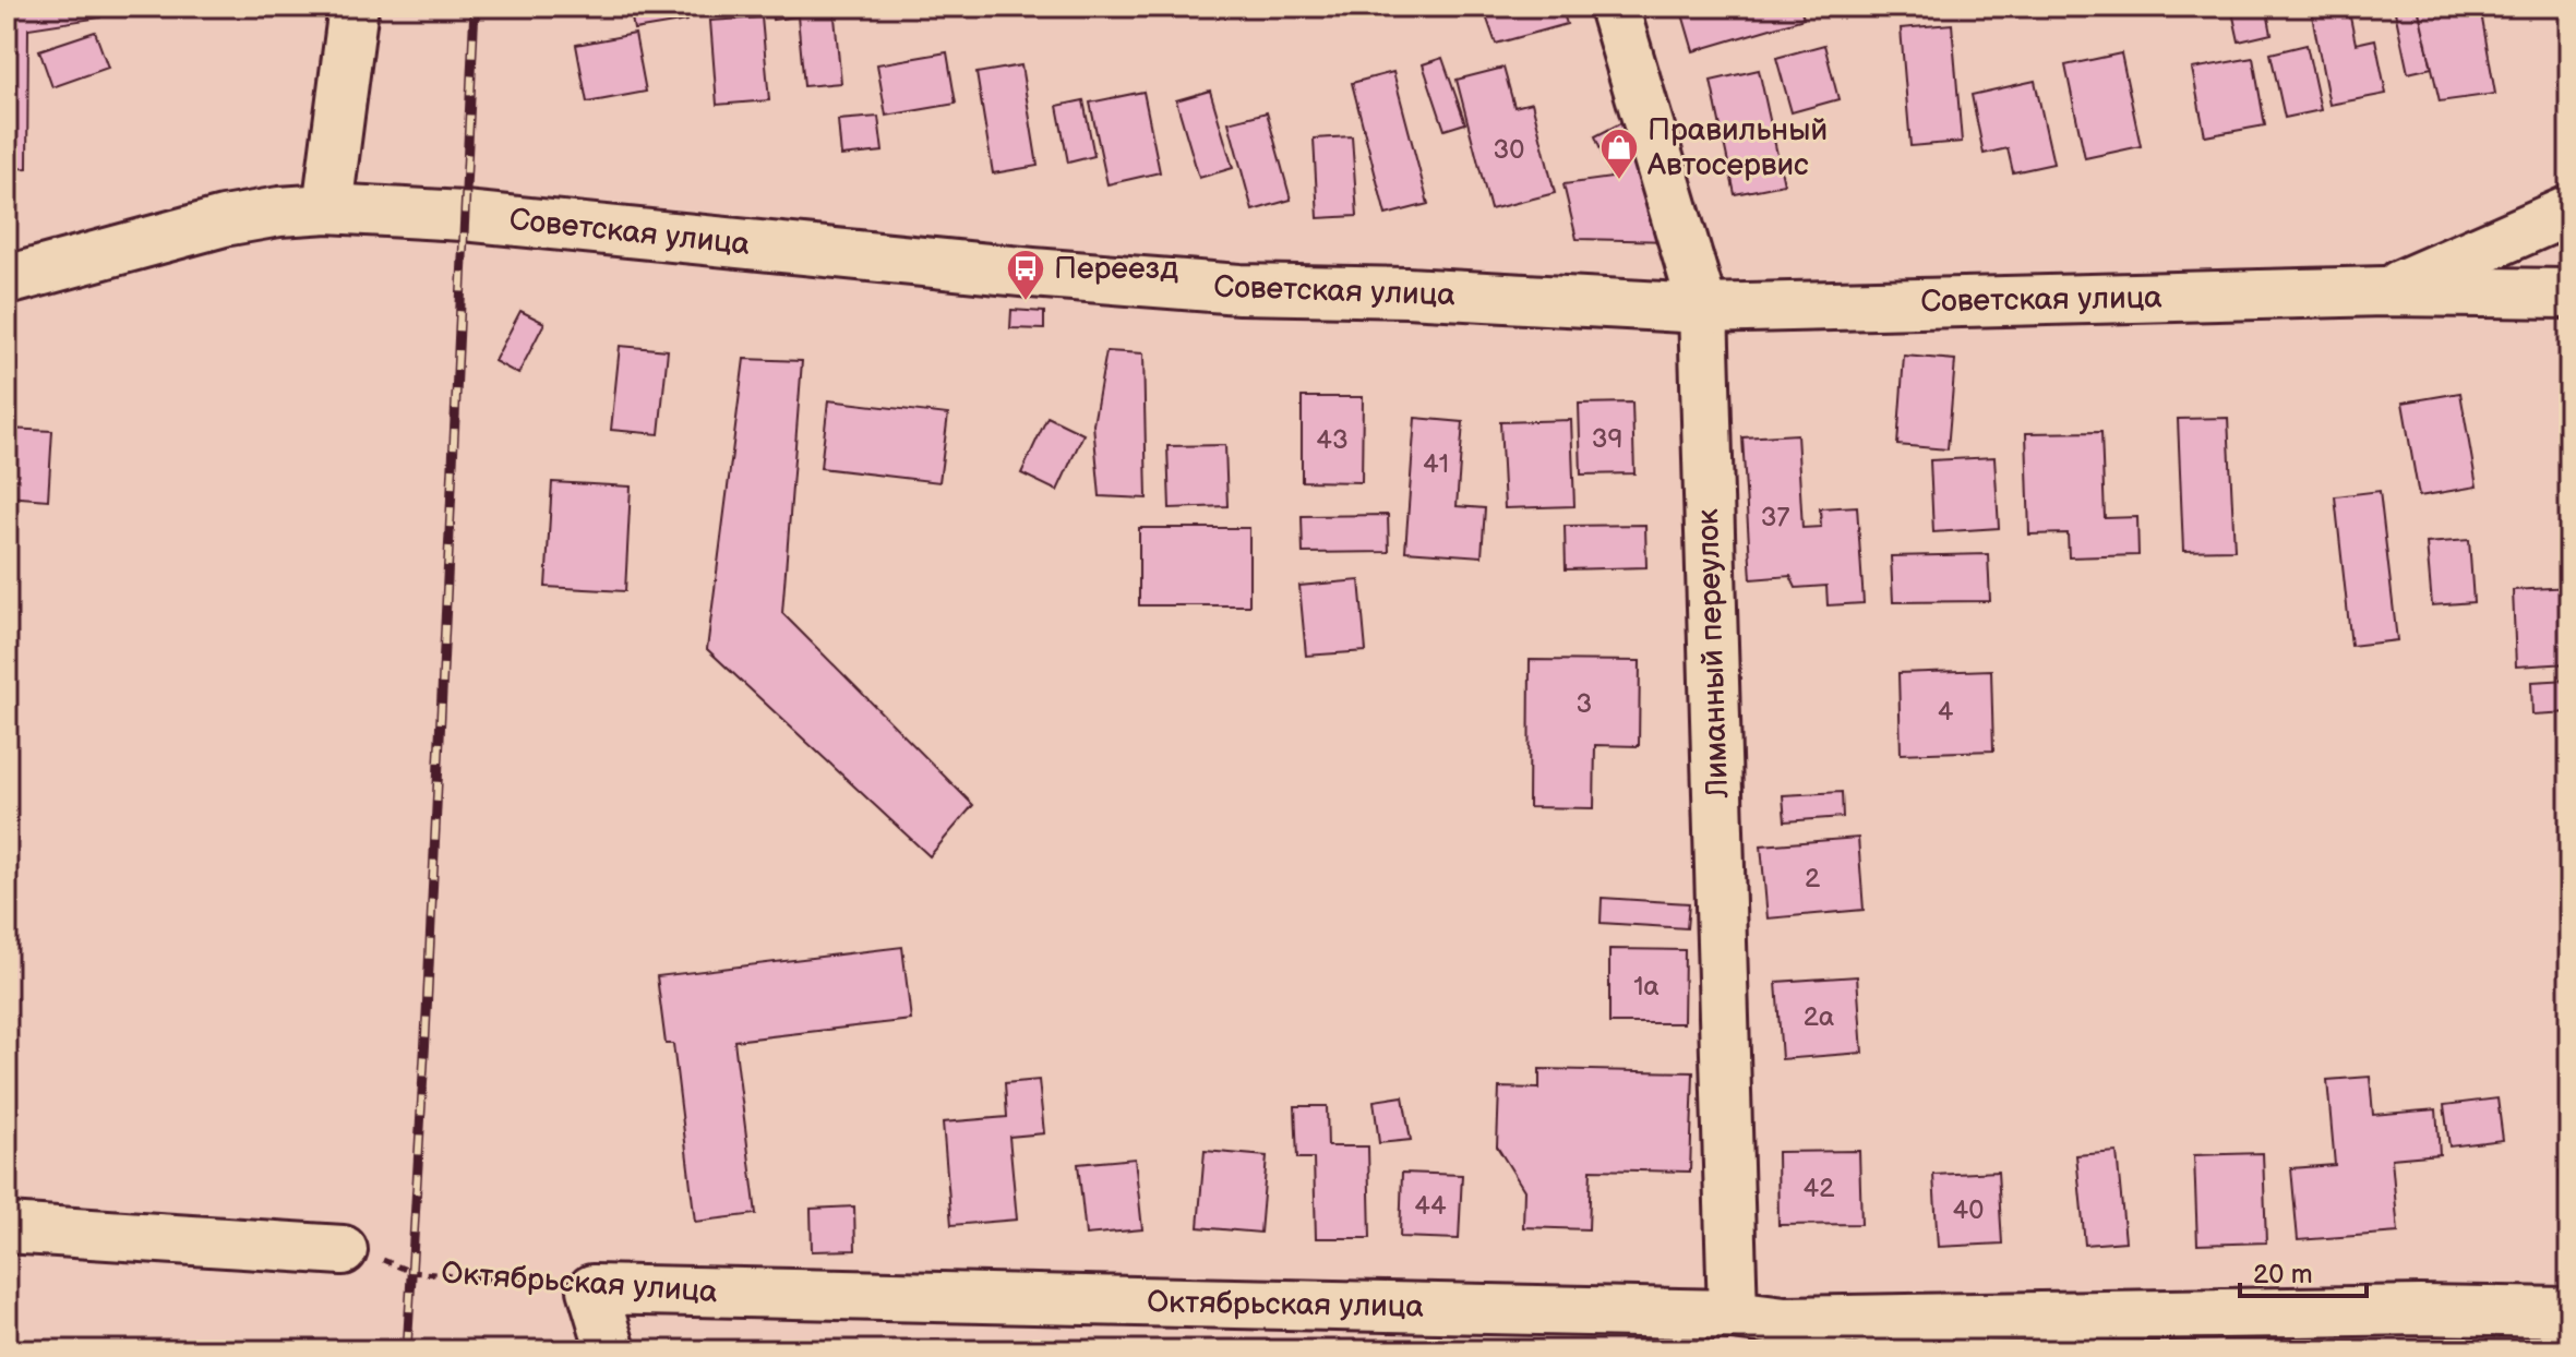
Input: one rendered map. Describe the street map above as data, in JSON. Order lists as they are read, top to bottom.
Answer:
{
  "streets": {
    "street": ["Советская улица", "Лиманный переулок", "Октябрьская улица"]
  },
  "crossings": [
    ["Советская улица", "Лиманный переулок"],
    ["Лиманный переулок", "Октябрьская улица"]
  ],
  "places": {
    "shop": ["Правильный Автосервис"],
    "bus stop": ["Переезд"]
  },
  "house_numbers": [
    "30",
    "39",
    "43",
    "41",
    "37",
    "3",
    "4",
    "2",
    "1а",
    "2а",
    "42",
    "44",
    "40"
  ],
  "scale_bar": "20 m"
}
